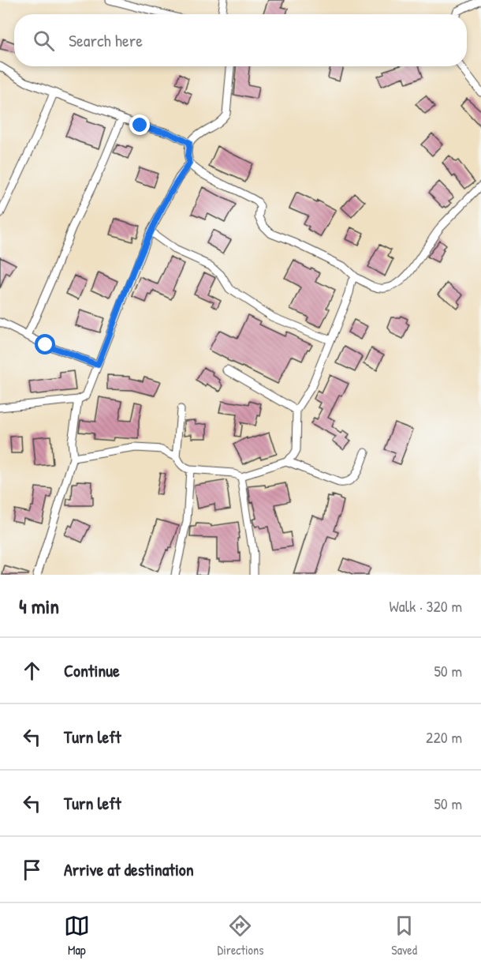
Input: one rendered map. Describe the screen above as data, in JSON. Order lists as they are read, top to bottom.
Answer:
{
  "page": {
    "search": "Search here",
    "heading": ["4 min", "Walk · 320 m"],
    "list": [
      ["Continue", "50 m"],
      ["Turn left", "220 m"],
      ["Turn left", "50 m"],
      "Arrive at destination"
    ],
    "nav": ["Map", "Directions", "Saved"]
  }
}
